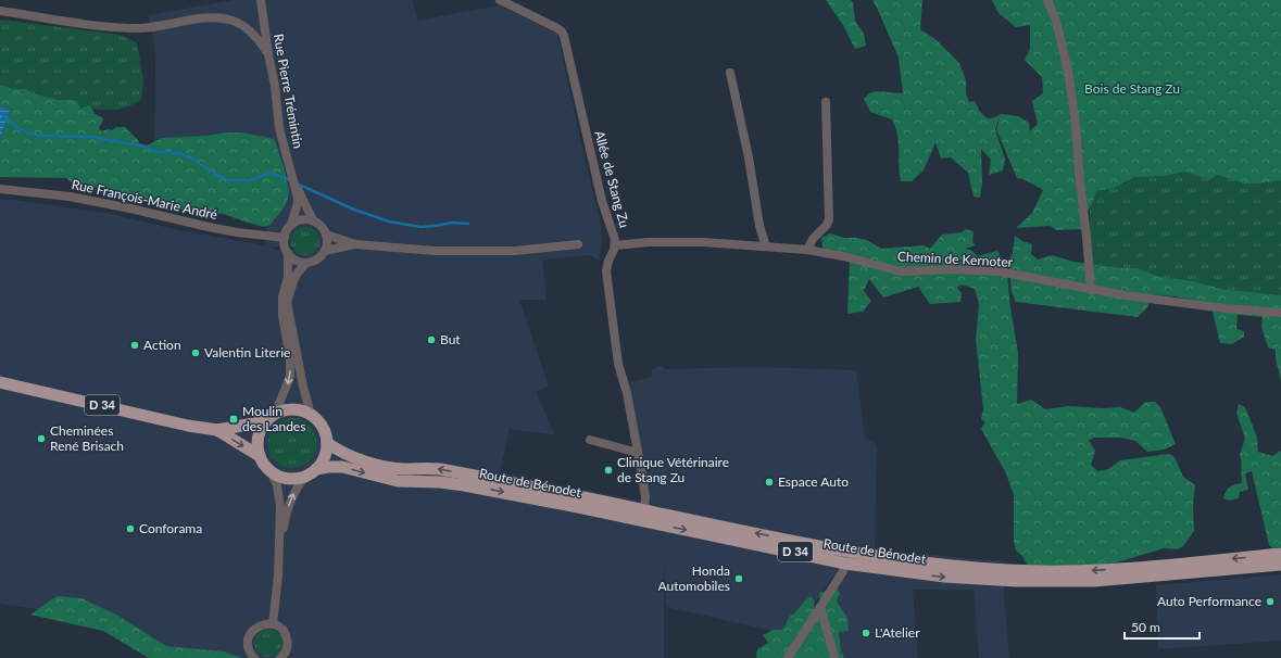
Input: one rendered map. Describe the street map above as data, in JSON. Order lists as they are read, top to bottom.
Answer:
{
  "streets": {
    "main road": ["D 34", "Route de Bénodet"],
    "street": [
      "Rue Pierre Trémintin",
      "Allée de Stang Zu",
      "Rue François-Marie André",
      "Chemin de Kernoter"
    ]
  },
  "crossings": [
    ["Rue Pierre Trémintin", "Rue François-Marie André"],
    ["Allée de Stang Zu", "Chemin de Kernoter"],
    ["Allée de Stang Zu", "Route de Bénodet"],
    ["D 34", "Route de Bénodet"]
  ],
  "parks": ["Bois de Stang Zu"],
  "places": {
    "other": [
      "But",
      "Action",
      "Valentin Literie",
      "Cheminées René Brisach",
      "Clinique Vétérinaire de Stang Zu",
      "Espace Auto",
      "Conforama",
      "Honda Automobiles",
      "Auto Performance",
      "L'Atelier"
    ],
    "transit": ["Moulin des Landes"]
  },
  "scale_bar": "50 m"
}
